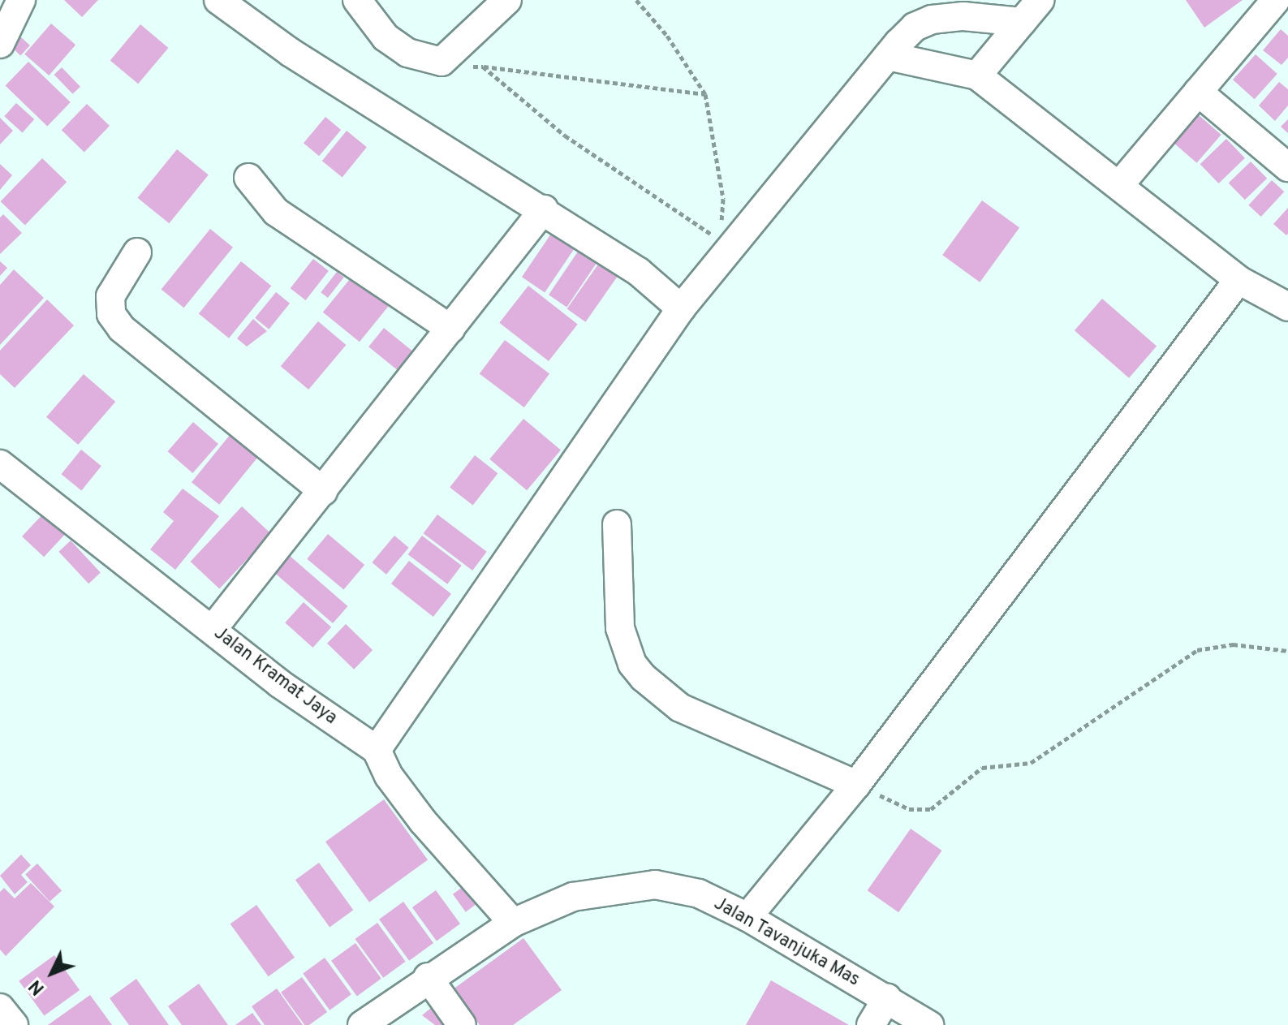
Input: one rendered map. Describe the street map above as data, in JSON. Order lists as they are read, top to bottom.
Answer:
{
  "streets": {
    "street": ["Jalan Kramat Jaya", "Jalan Tavanjuka Mas"]
  },
  "crossings": [
    ["Jalan Kramat Jaya", "Jalan Tavanjuka Mas"]
  ],
  "north": "bottom left"
}
